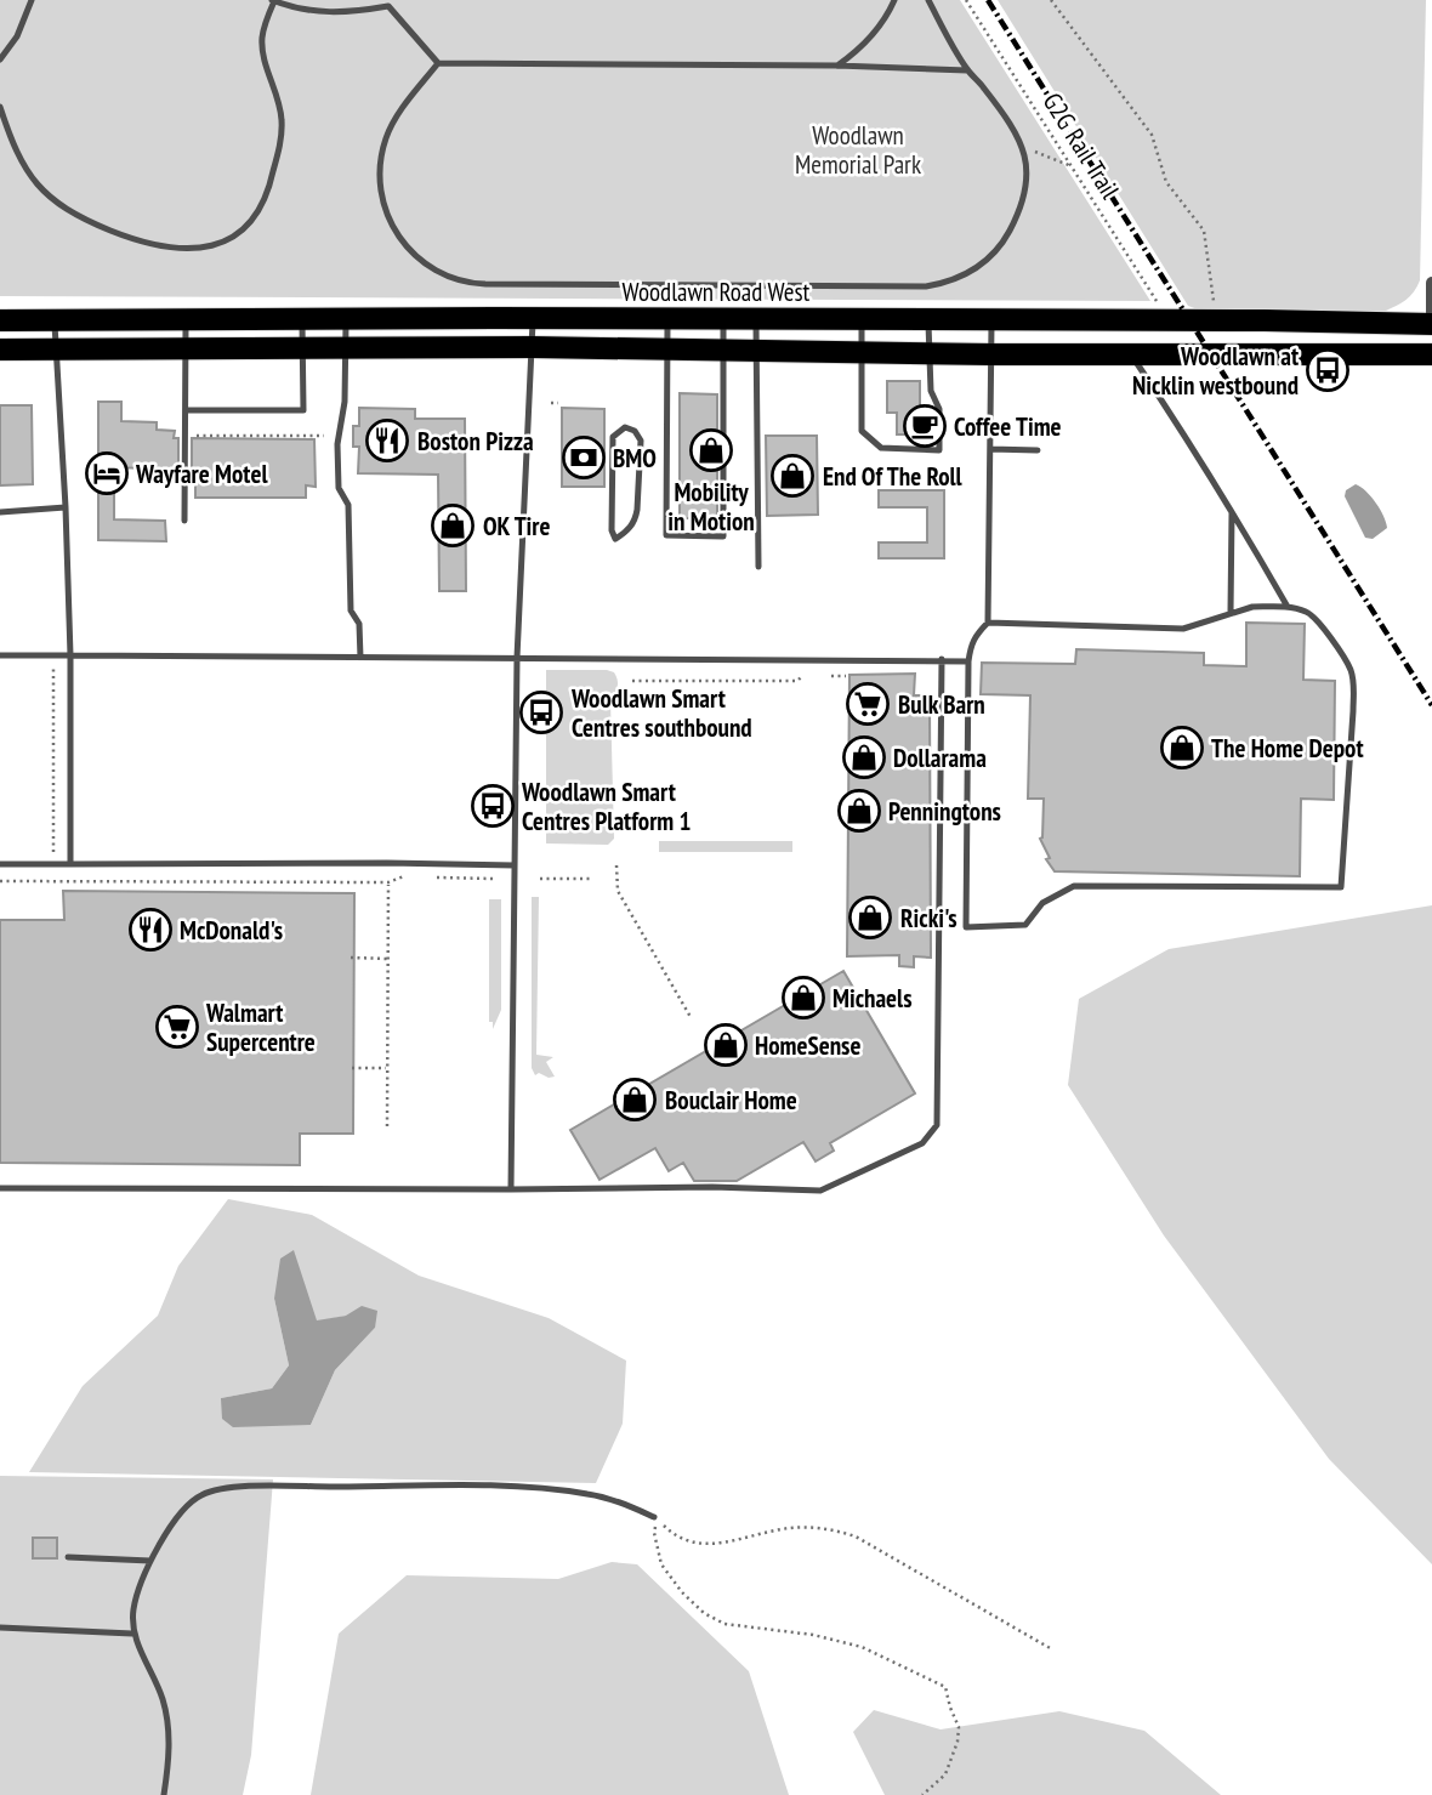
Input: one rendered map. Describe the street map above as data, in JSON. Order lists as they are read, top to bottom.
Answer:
{
  "streets": {
    "main road": ["Woodlawn Road West"],
    "path": ["G2G Rail Trail"]
  },
  "parks": ["Woodlawn Memorial Park"],
  "places": {
    "bus stop": ["Woodlawn at Nicklin westbound", "Woodlawn Smart Centres southbound", "Woodlawn Smart Centres Platform 1"],
    "cafe": ["Coffee Time"],
    "restaurant": ["Boston Pizza", "McDonald's"],
    "shop": [
      "Mobility in Motion",
      "End Of The Roll",
      "OK Tire",
      "The Home Depot",
      "Dollarama",
      "Penningtons",
      "Ricki's",
      "Michaels",
      "HomeSense",
      "Bouclair Home"
    ],
    "bank": ["BMO"],
    "hotel": ["Wayfare Motel"],
    "supermarket": ["Bulk Barn", "Walmart Supercentre"]
  }
}
